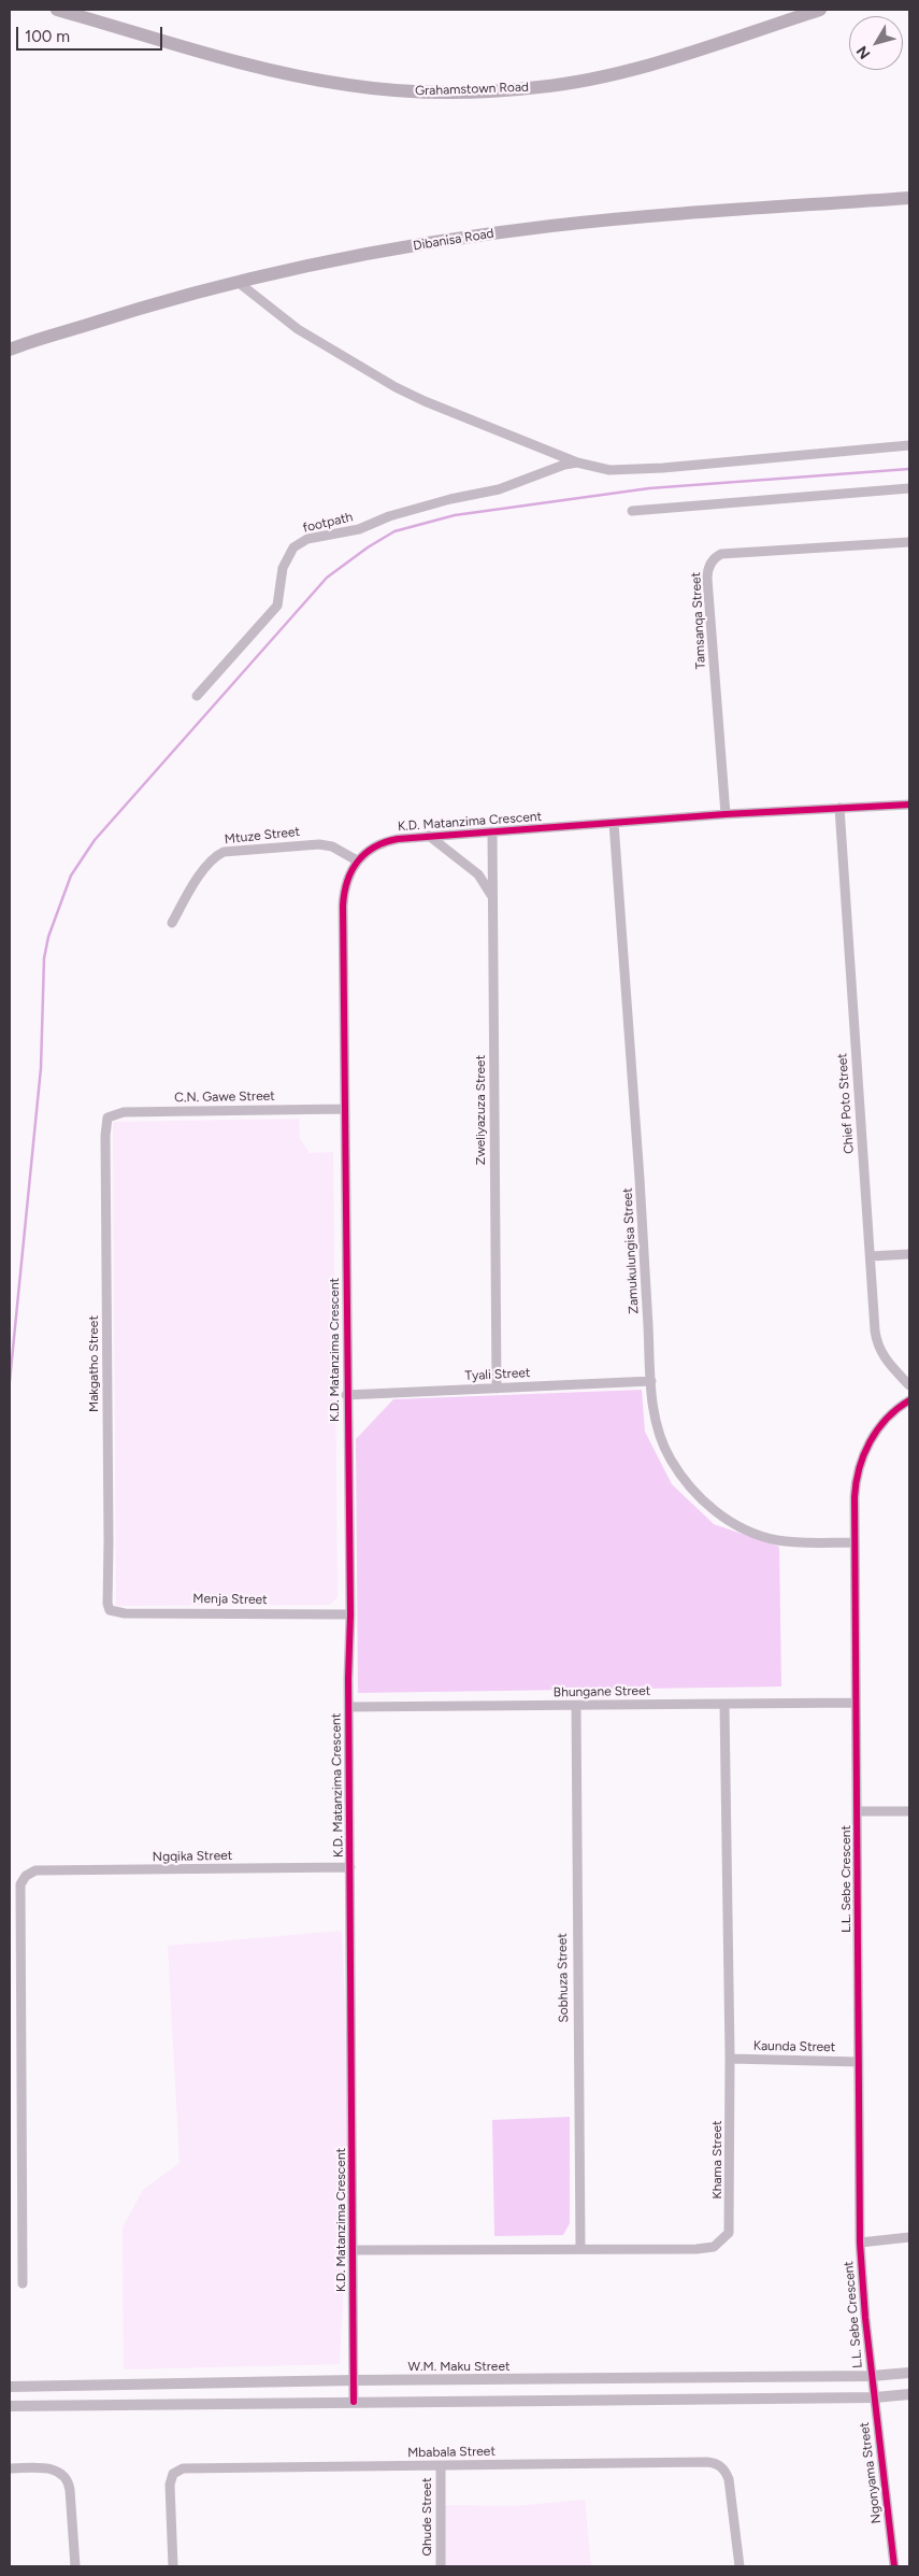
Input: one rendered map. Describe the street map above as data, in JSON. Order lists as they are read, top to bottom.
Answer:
{
  "streets": {
    "main road": ["Grahamstown Road", "Dibanisa Road"],
    "street": [
      "footpath",
      "Tamsanqa Street",
      "K.D. Matanzima Crescent",
      "Mtuze Street",
      "C.N. Gawe Street",
      "Chief Poto Street",
      "Zweliyazuza Street",
      "Zamukulungisa Street",
      "Makgatho Street",
      "Tyali Street",
      "Menja Street",
      "Bhungane Street",
      "Ngqika Street",
      "L.L. Sebe Crescent",
      "Sobhuza Street",
      "Kaunda Street",
      "Khama Street",
      "W.M. Maku Street",
      "Mbabala Street",
      "Ngonyama Street",
      "Qhude Street"
    ]
  },
  "crossings": [
    ["Tamsanqa Street", "K.D. Matanzima Crescent"],
    ["K.D. Matanzima Crescent", "Mtuze Street"],
    ["K.D. Matanzima Crescent", "C.N. Gawe Street"],
    ["K.D. Matanzima Crescent", "Chief Poto Street"],
    ["K.D. Matanzima Crescent", "Zweliyazuza Street"],
    ["K.D. Matanzima Crescent", "Zamukulungisa Street"],
    ["K.D. Matanzima Crescent", "Tyali Street"],
    ["K.D. Matanzima Crescent", "Menja Street"],
    ["K.D. Matanzima Crescent", "Bhungane Street"],
    ["K.D. Matanzima Crescent", "Ngqika Street"],
    ["K.D. Matanzima Crescent", "Khama Street"],
    ["K.D. Matanzima Crescent", "W.M. Maku Street"],
    ["C.N. Gawe Street", "Makgatho Street"],
    ["Zweliyazuza Street", "Tyali Street"],
    ["Zamukulungisa Street", "Tyali Street"],
    ["Zamukulungisa Street", "L.L. Sebe Crescent"],
    ["Makgatho Street", "Menja Street"],
    ["Bhungane Street", "L.L. Sebe Crescent"],
    ["Bhungane Street", "Sobhuza Street"],
    ["Bhungane Street", "Khama Street"],
    ["L.L. Sebe Crescent", "Kaunda Street"],
    ["L.L. Sebe Crescent", "W.M. Maku Street"],
    ["L.L. Sebe Crescent", "Ngonyama Street"],
    ["Sobhuza Street", "Khama Street"],
    ["Kaunda Street", "Khama Street"],
    ["W.M. Maku Street", "Ngonyama Street"],
    ["Mbabala Street", "Qhude Street"]
  ],
  "scale_bar": "100 m",
  "north": "bottom left"
}
